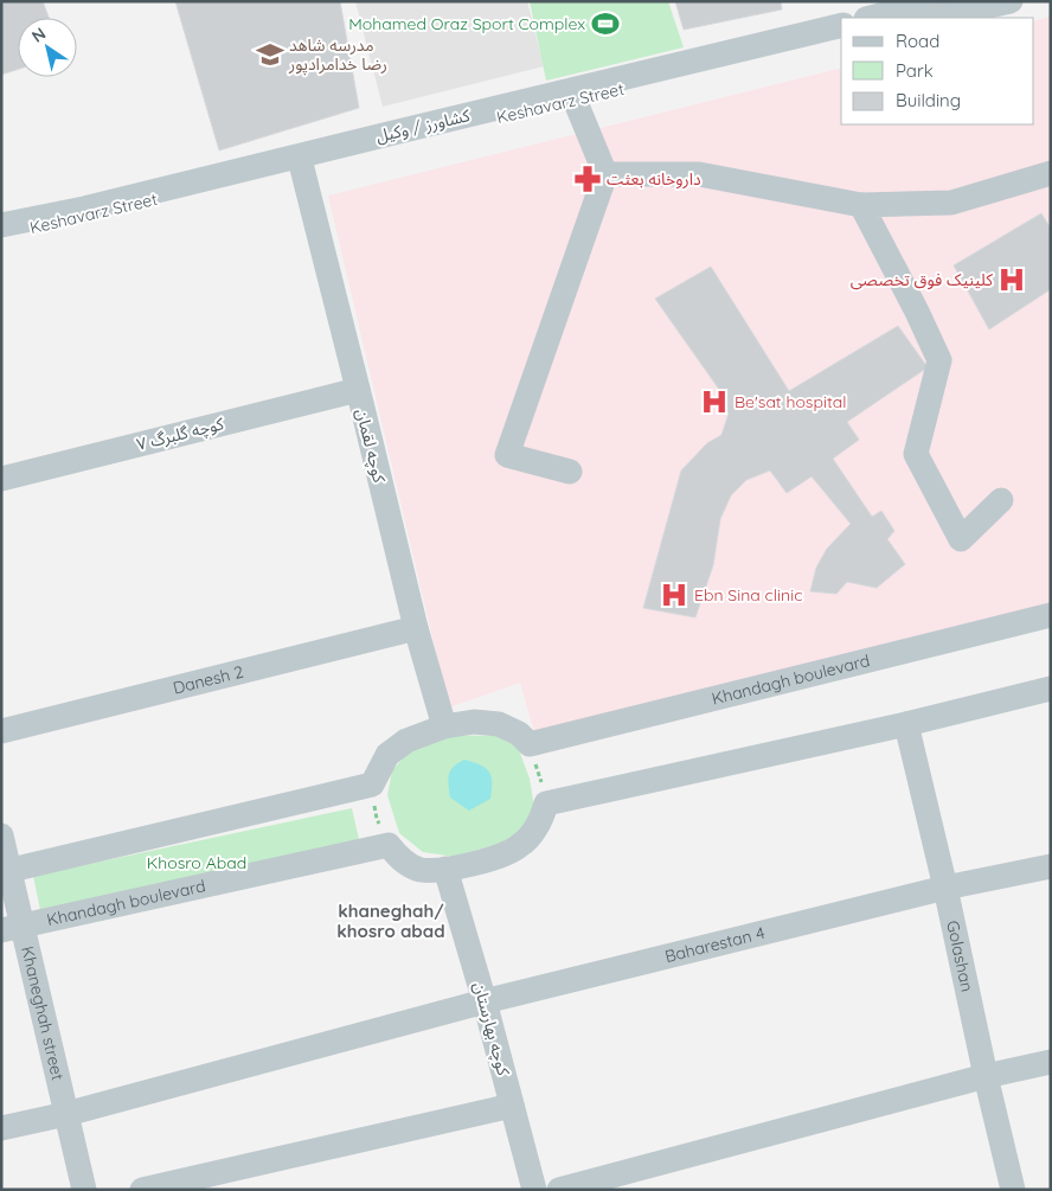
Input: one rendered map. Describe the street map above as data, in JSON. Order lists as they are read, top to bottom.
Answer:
{
  "streets": {
    "street": [
      "Keshavarz Street",
      "کشاورز / وکیل",
      "کوچه گلبرگ ۷",
      "کوچه لقمان",
      "Danesh 2",
      "Khandagh boulevard",
      "Baharestan 4",
      "Golashan",
      "Khaneghah street",
      "کوچه بهارستان"
    ]
  },
  "crossings": [
    ["Keshavarz Street", "کوچه لقمان"],
    ["کوچه گلبرگ ۷", "کوچه لقمان"],
    ["کوچه لقمان", "Danesh 2"],
    ["کوچه لقمان", "Khandagh boulevard"],
    ["کوچه لقمان", "کوچه بهارستان"],
    ["Khandagh boulevard", "Khaneghah street"],
    ["Khandagh boulevard", "کوچه بهارستان"],
    ["Baharestan 4", "Golashan"],
    ["Baharestan 4", "Khaneghah street"],
    ["Baharestan 4", "کوچه بهارستان"]
  ],
  "districts": ["khaneghah/ khosro abad"],
  "parks": ["Khosro Abad"],
  "places": {
    "sports": ["Mohamed Oraz Sport Complex"],
    "school or university": ["مدرسه شاهد رضا خدامرادپور"],
    "pharmacy": ["داروخانه بعثت"],
    "hospital": ["کلینیک فوق تخصصی", "Be'sat hospital", "Ebn Sina clinic"]
  },
  "legend": ["Road", "Park", "Building"],
  "north": "top left"
}
